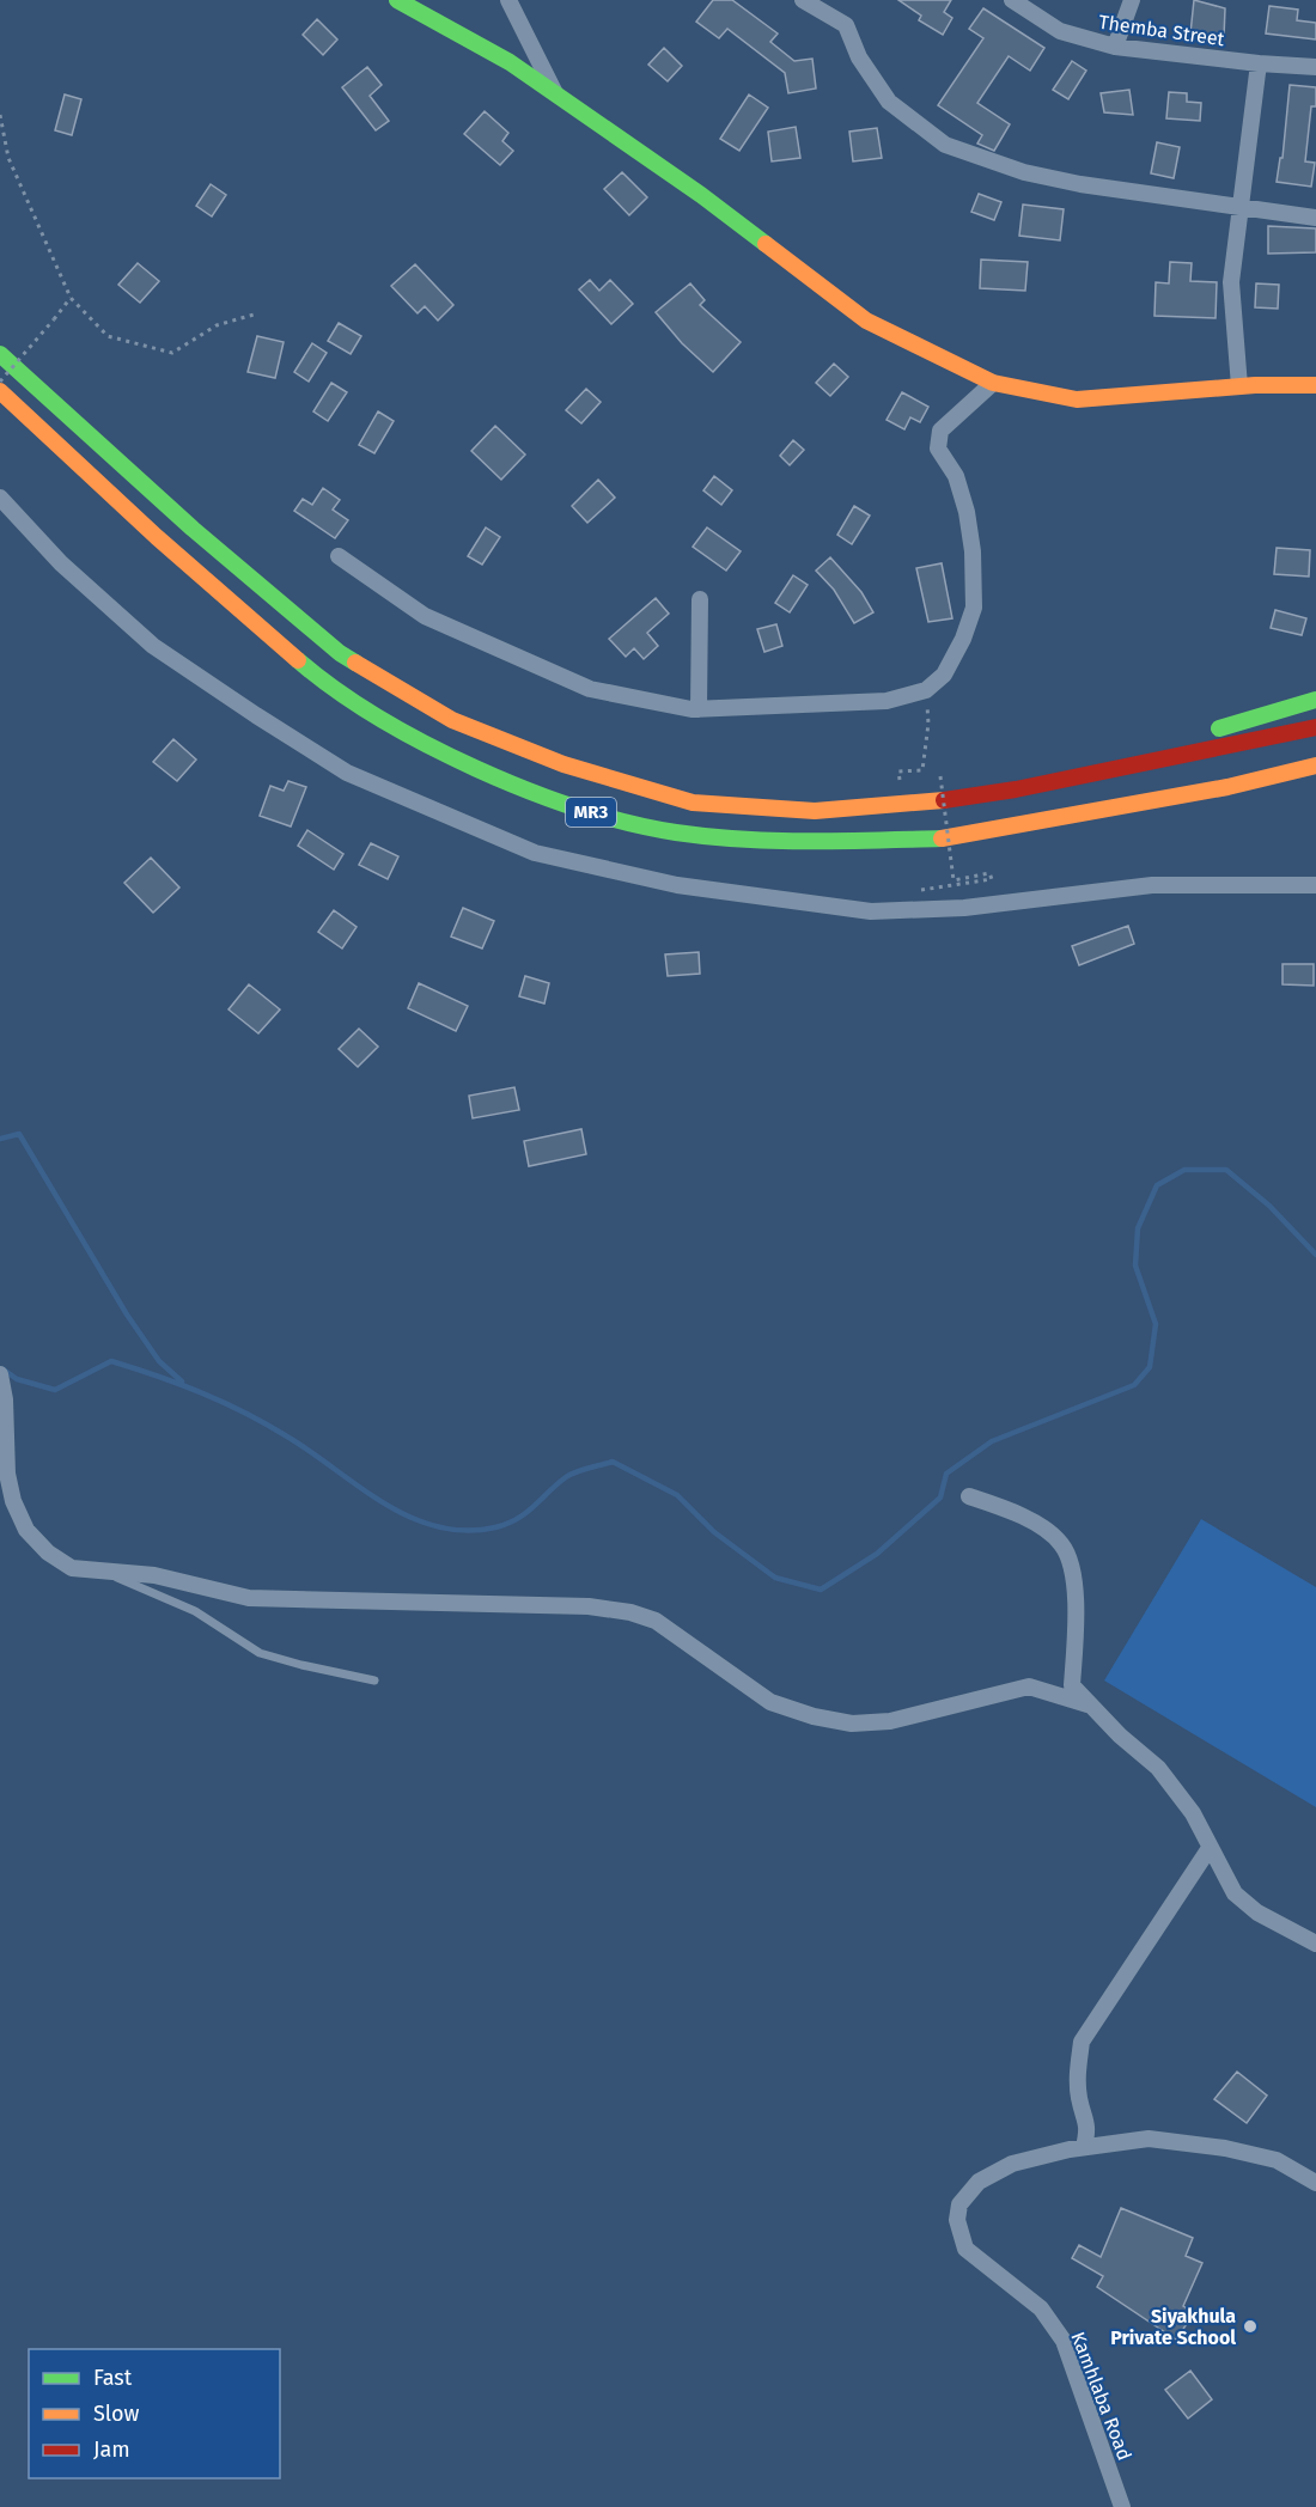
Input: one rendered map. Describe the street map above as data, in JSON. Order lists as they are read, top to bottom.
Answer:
{
  "streets": {
    "main road": ["MR3"],
    "street": ["Themba Street", "Kamhlaba Road"]
  },
  "places": ["Siyakhula Private School"],
  "legend": ["Fast", "Slow", "Jam"]
}
